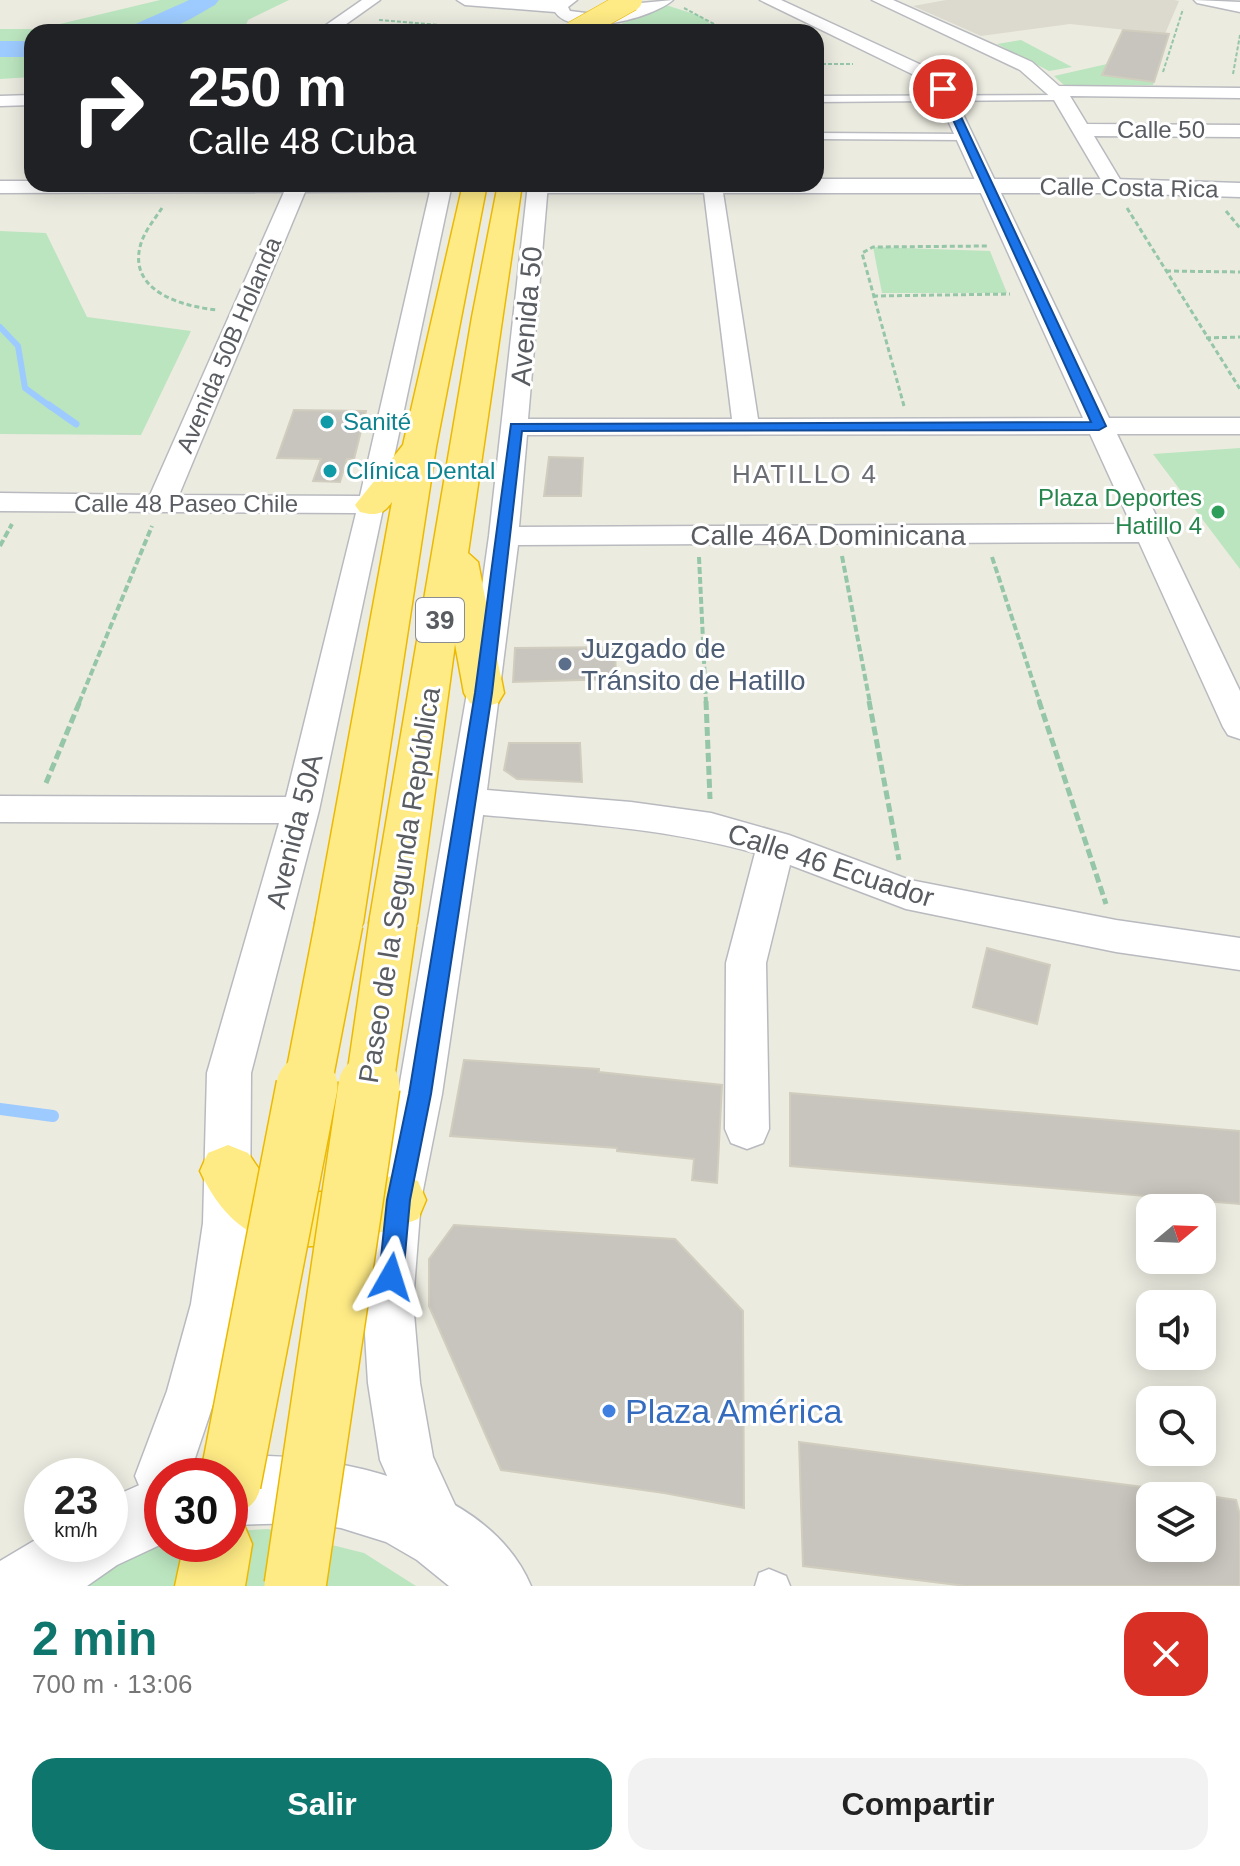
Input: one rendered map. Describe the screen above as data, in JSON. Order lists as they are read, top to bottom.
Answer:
{
  "streets": {
    "highway": ["39", "Paseo de la Segunda República"],
    "main road": ["Calle Costa Rica"],
    "street": [
      "Calle 50",
      "Avenida 50",
      "Avenida 50B Holanda",
      "Calle 48 Paseo Chile",
      "Calle 46A Dominicana",
      "Avenida 50A",
      "Calle 46 Ecuador"
    ]
  },
  "crossings": [
    ["Avenida 50", "Calle 46A Dominicana"],
    ["Avenida 50", "Calle 46 Ecuador"],
    ["Avenida 50B Holanda", "Calle 48 Paseo Chile"],
    ["Calle 48 Paseo Chile", "Avenida 50A"]
  ],
  "districts": ["HATILLO 4"],
  "places": [
    "Sanité",
    "Clínica Dental",
    "Plaza Deportes Hatillo 4",
    "Juzgado de Tránsito de Hatillo",
    "Plaza América"
  ],
  "north": "right",
  "page": {
    "turn": ["250 m", "Calle 48 Cuba"],
    "speed": "23 km/h",
    "limit": "30",
    "heading": ["2 min", "700 m · 13:06"],
    "buttons": ["Salir", "Compartir"]
  }
}
